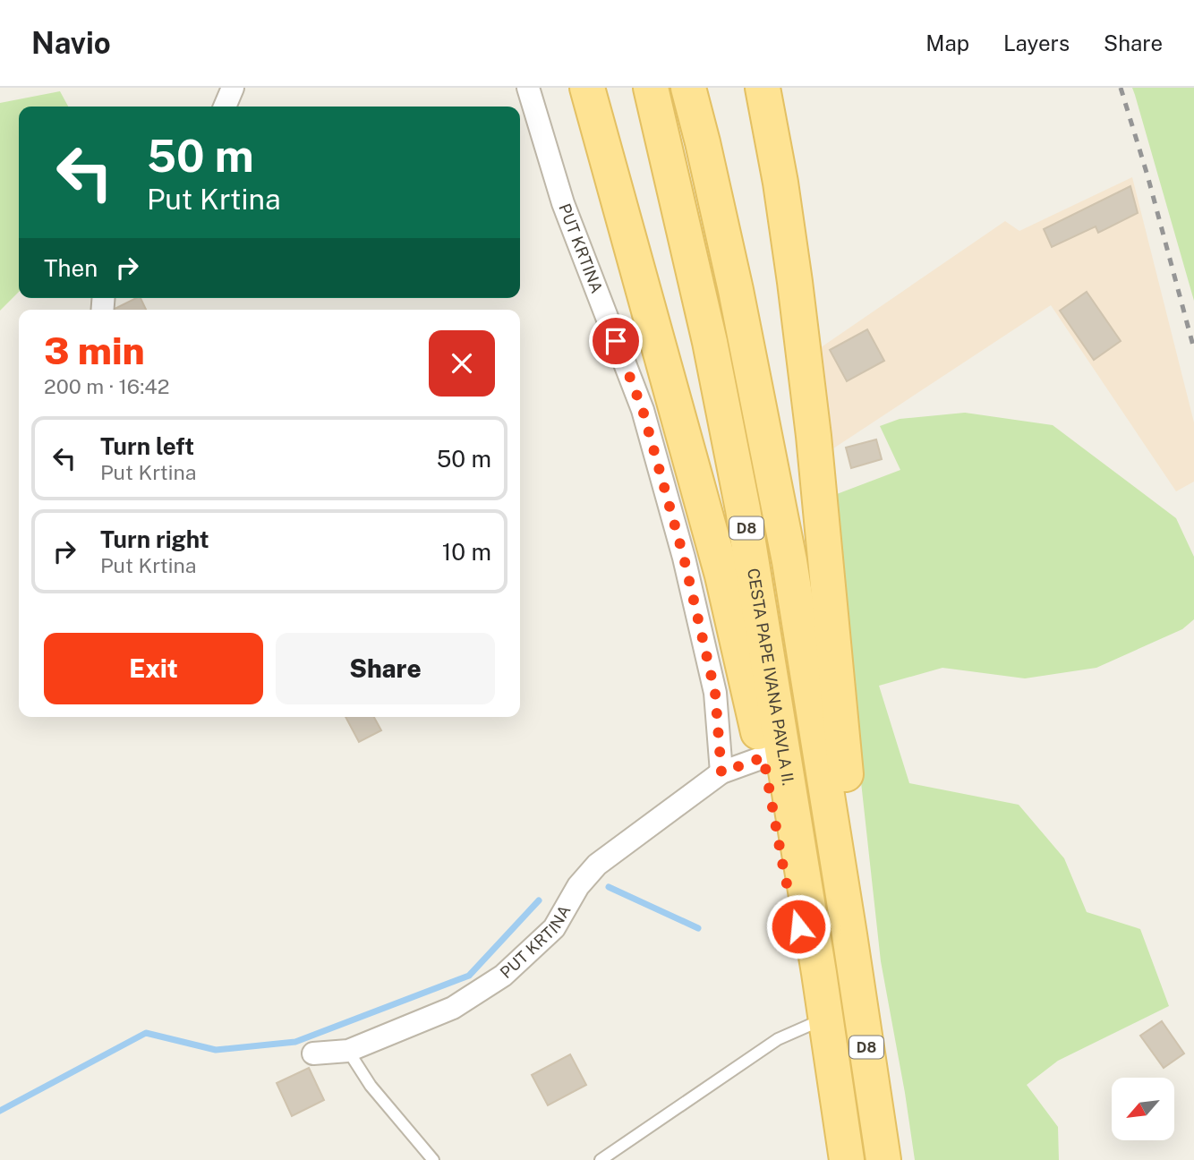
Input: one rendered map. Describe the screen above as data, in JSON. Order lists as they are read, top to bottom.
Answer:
{
  "streets": {
    "main road": ["D8", "CESTA PAPE IVANA PAVLA II."],
    "street": ["PUT KRTINA"]
  },
  "north": "bottom left",
  "page": {
    "header": "Navio",
    "nav": ["Map", "Layers", "Share"],
    "turn": ["50 m", "Put Krtina"],
    "then": "Then",
    "heading": ["3 min", "200 m · 16:42"],
    "list": [
      {
        "name": "Turn left",
        "note": "Put Krtina",
        "value": "50 m"
      },
      {
        "name": "Turn right",
        "note": "Put Krtina",
        "value": "10 m"
      }
    ],
    "buttons": ["Exit", "Share"]
  }
}
